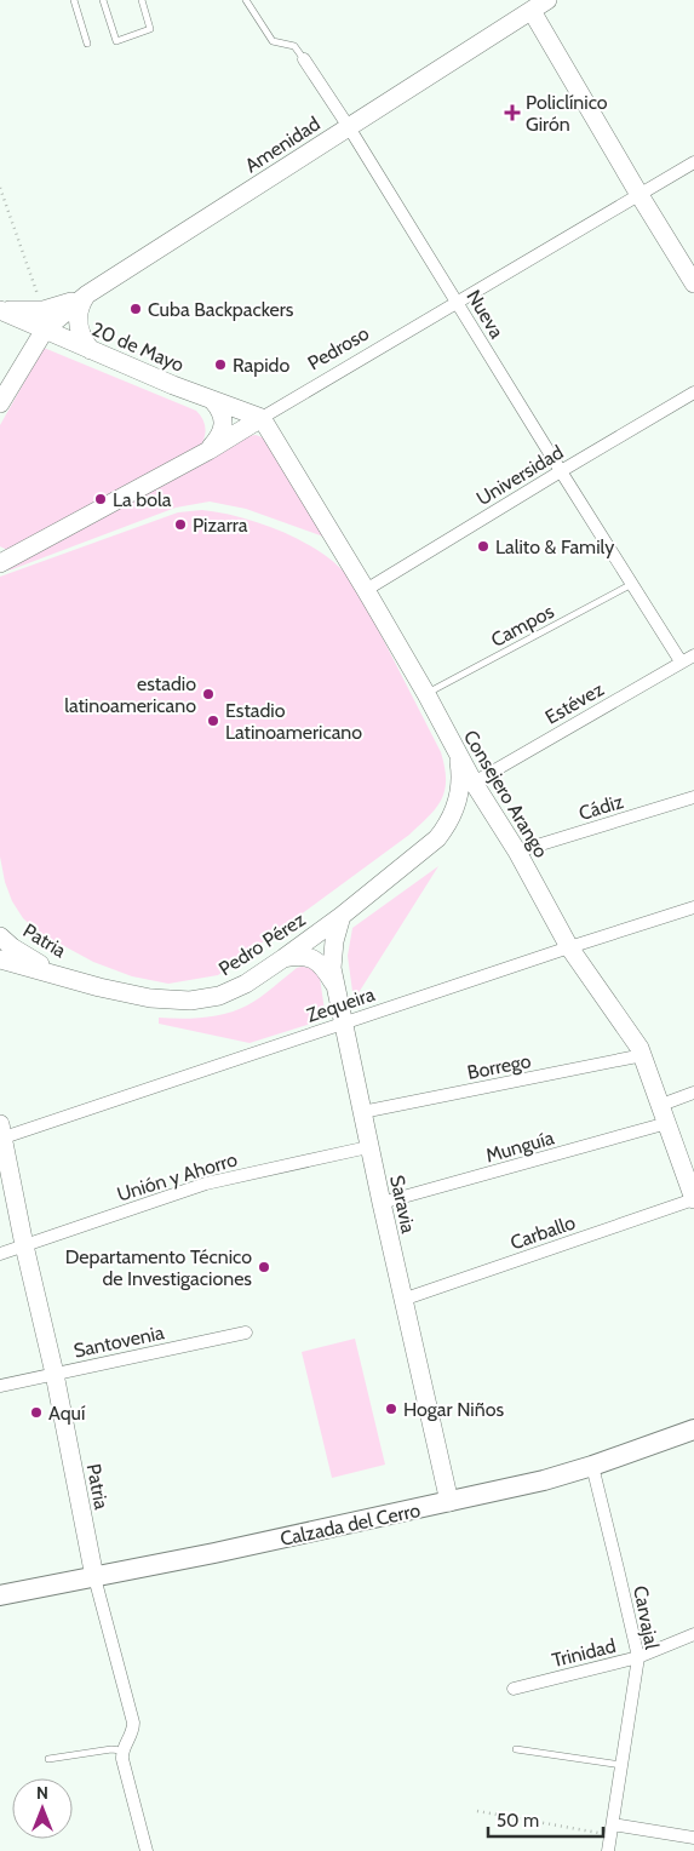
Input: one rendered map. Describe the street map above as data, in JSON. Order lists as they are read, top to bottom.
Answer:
{
  "streets": {
    "main road": ["Calzada del Cerro"],
    "street": [
      "Amenidad",
      "Nueva",
      "20 de Mayo",
      "Pedroso",
      "Universidad",
      "Estévez",
      "Consejero Arango",
      "Cádiz",
      "Patria",
      "Pedro Pérez",
      "Zequeira",
      "Borrego",
      "Munguía",
      "Unión y Ahorro",
      "Saravia",
      "Carballo",
      "Santovenia",
      "Carvajal",
      "Trinidad"
    ],
    "lane": ["Campos"]
  },
  "crossings": [
    ["Amenidad", "Nueva"],
    ["Amenidad", "20 de Mayo"],
    ["Nueva", "Pedroso"],
    ["Nueva", "Universidad"],
    ["Nueva", "Campos"],
    ["Nueva", "Estévez"],
    ["20 de Mayo", "Pedroso"],
    ["20 de Mayo", "Consejero Arango"],
    ["Pedroso", "Consejero Arango"],
    ["Universidad", "Consejero Arango"],
    ["Campos", "Consejero Arango"],
    ["Estévez", "Consejero Arango"],
    ["Estévez", "Pedro Pérez"],
    ["Consejero Arango", "Cádiz"],
    ["Consejero Arango", "Pedro Pérez"],
    ["Consejero Arango", "Zequeira"],
    ["Consejero Arango", "Borrego"],
    ["Consejero Arango", "Munguía"],
    ["Consejero Arango", "Carballo"],
    ["Patria", "Pedro Pérez"],
    ["Patria", "Zequeira"],
    ["Patria", "Unión y Ahorro"],
    ["Patria", "Santovenia"],
    ["Patria", "Calzada del Cerro"],
    ["Pedro Pérez", "Saravia"],
    ["Zequeira", "Saravia"],
    ["Borrego", "Saravia"],
    ["Munguía", "Saravia"],
    ["Unión y Ahorro", "Saravia"],
    ["Saravia", "Carballo"],
    ["Saravia", "Calzada del Cerro"],
    ["Calzada del Cerro", "Carvajal"],
    ["Carvajal", "Trinidad"]
  ],
  "places": {
    "health": ["Policlínico Girón"],
    "other": [
      "Cuba Backpackers",
      "Rapido",
      "La bola",
      "Pizarra",
      "Lalito & Family",
      "estadio latinoamericano",
      "Estadio Latinoamericano",
      "Departamento Técnico de Investigaciones",
      "Hogar Niños",
      "Aquí"
    ]
  },
  "scale_bar": "50 m",
  "north": "top"
}
